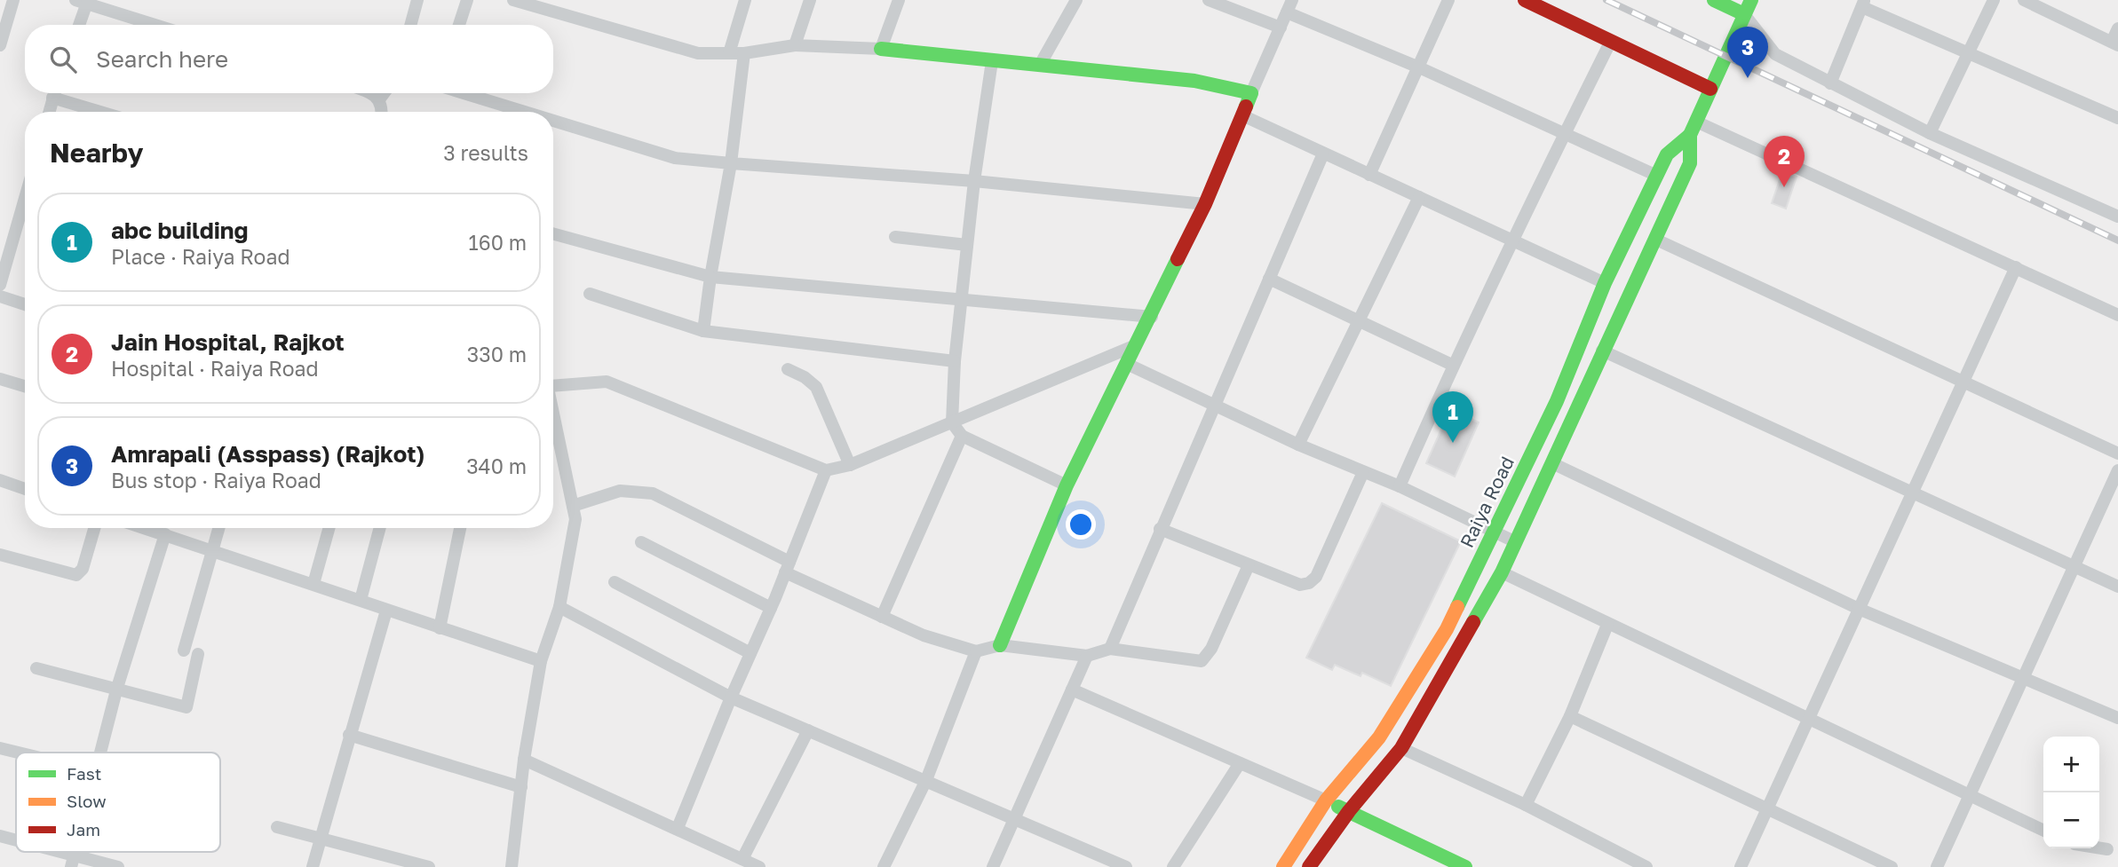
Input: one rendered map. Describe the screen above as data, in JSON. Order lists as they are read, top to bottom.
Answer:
{
  "streets": {
    "street": ["Raiya Road"]
  },
  "legend": ["Fast", "Slow", "Jam"],
  "page": {
    "search": "Search here",
    "pins": ["3", "2", "1"],
    "heading": ["Nearby", "3 results"],
    "list": [
      {
        "mark": "1",
        "name": "abc building",
        "note": "Place · Raiya Road",
        "value": "160 m"
      },
      {
        "mark": "2",
        "name": "Jain Hospital, Rajkot",
        "note": "Hospital · Raiya Road",
        "value": "330 m"
      },
      {
        "mark": "3",
        "name": "Amrapali (Asspass) (Rajkot)",
        "note": "Bus stop · Raiya Road",
        "value": "340 m"
      }
    ],
    "map_buttons": ["+", "−"]
  }
}
